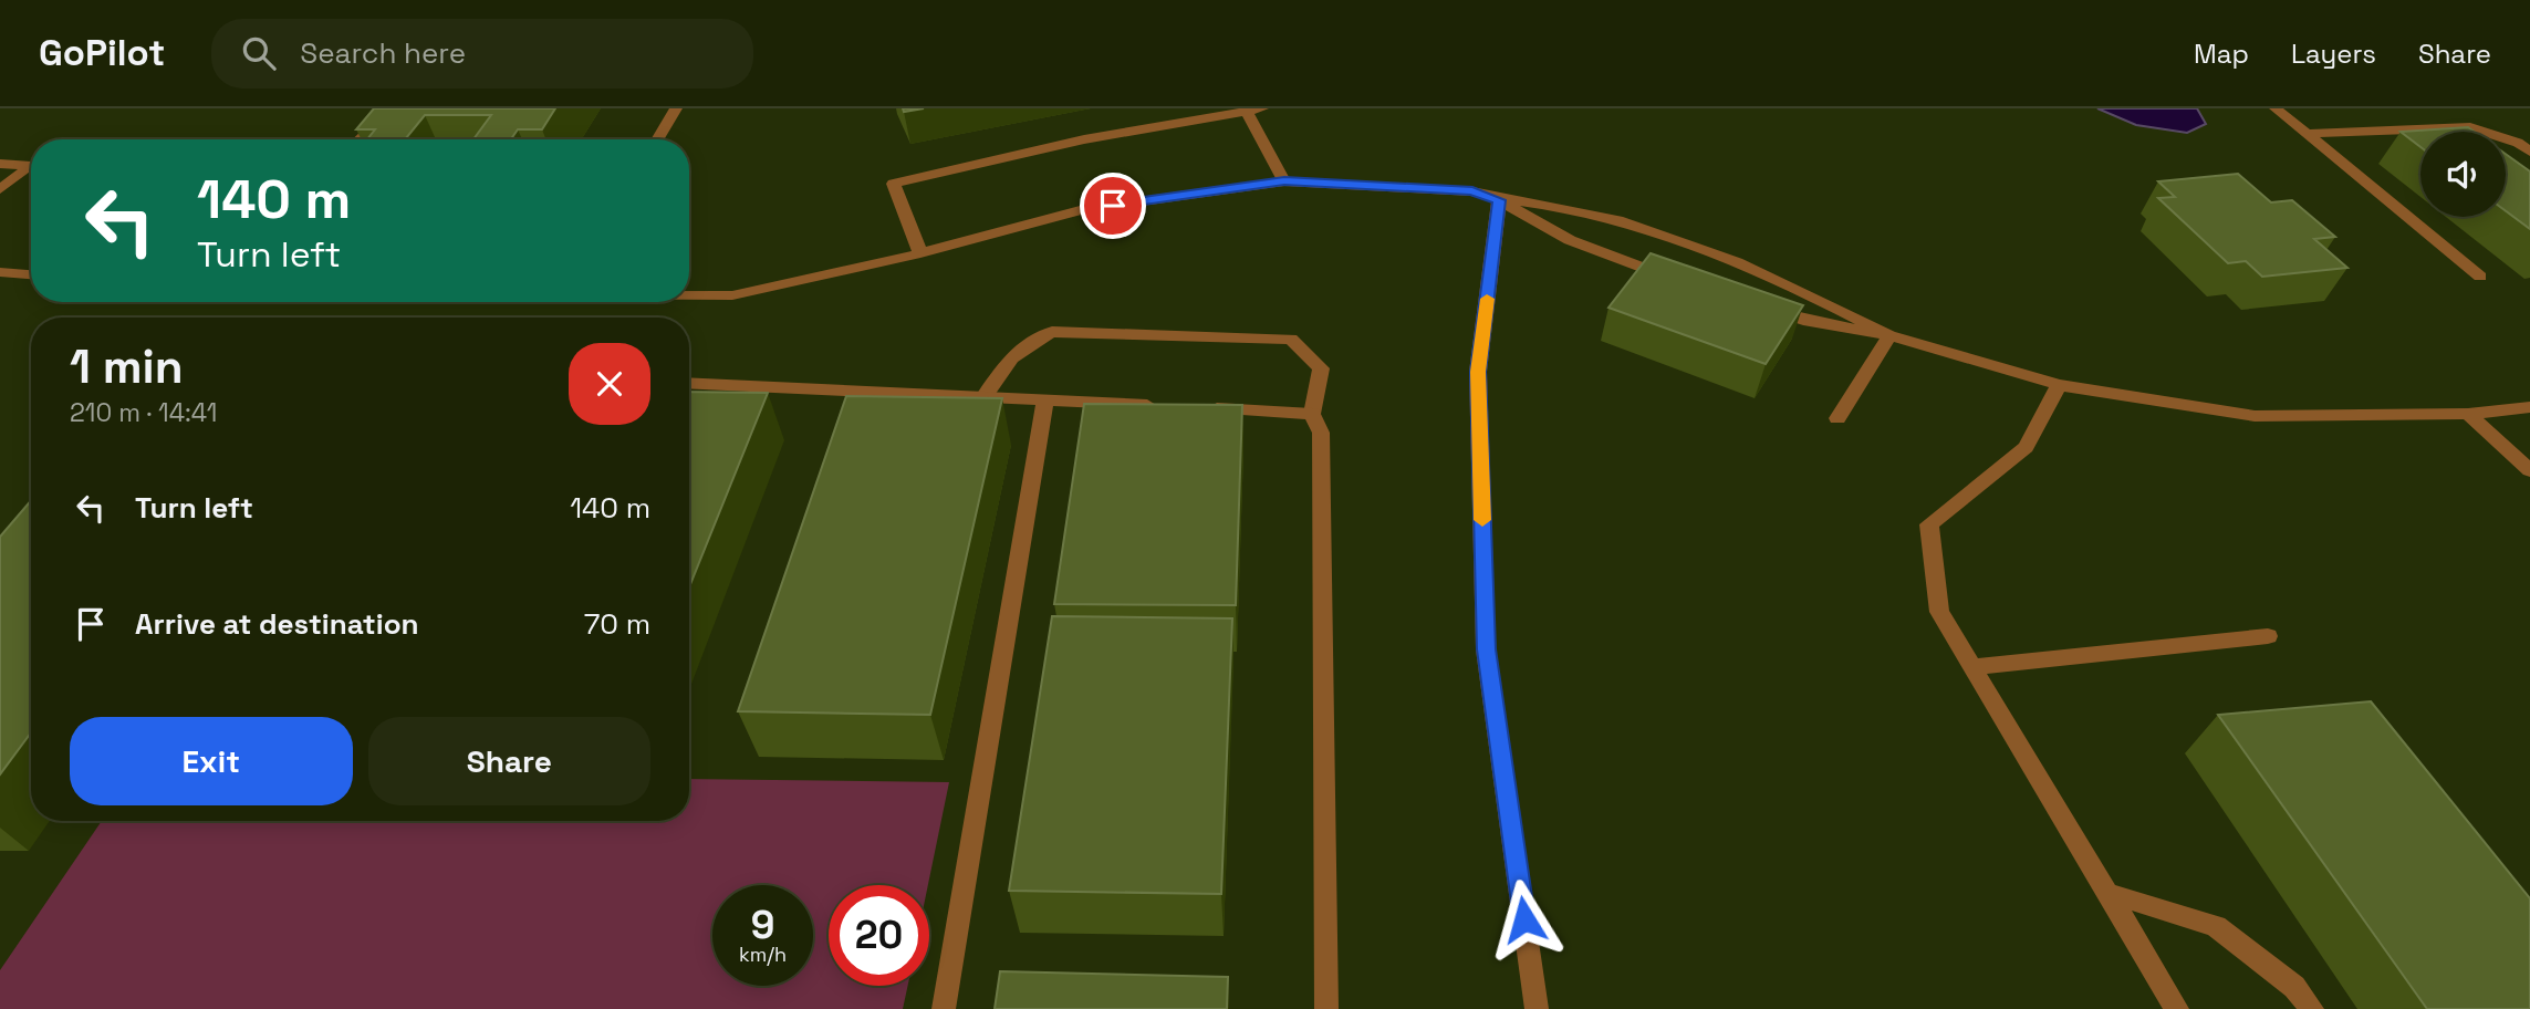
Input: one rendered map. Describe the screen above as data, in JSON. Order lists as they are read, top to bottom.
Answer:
{
  "page": {
    "header": "GoPilot",
    "search": "Search here",
    "nav": ["Map", "Layers", "Share"],
    "turn": ["140 m", "Turn left"],
    "heading": ["1 min", "210 m · 14:41"],
    "list": [
      {
        "name": "Turn left",
        "value": "140 m"
      },
      {
        "name": "Arrive at destination",
        "value": "70 m"
      }
    ],
    "buttons": ["Exit", "Share"],
    "speed": "9 km/h",
    "limit": "20"
  }
}
